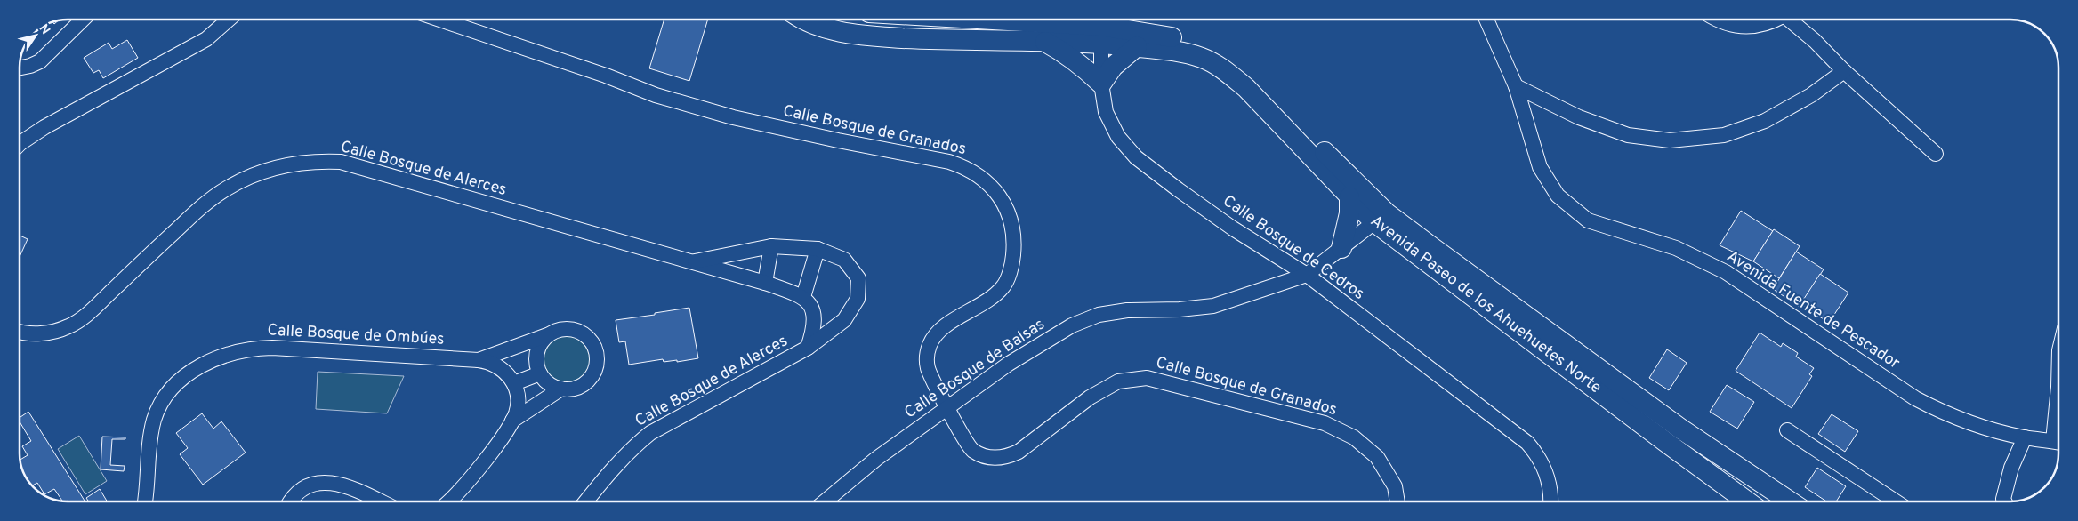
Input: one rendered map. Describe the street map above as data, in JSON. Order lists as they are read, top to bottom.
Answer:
{
  "streets": {
    "street": [
      "Calle Bosque de Granados",
      "Calle Bosque de Alerces",
      "Calle Bosque de Cedros",
      "Avenida Paseo de los Ahuehuetes Norte",
      "Avenida Fuente de Pescador",
      "Calle Bosque de Ombúes",
      "Calle Bosque de Balsas"
    ]
  },
  "crossings": [
    ["Calle Bosque de Granados", "Calle Bosque de Balsas"],
    ["Calle Bosque de Cedros", "Avenida Paseo de los Ahuehuetes Norte"],
    ["Calle Bosque de Cedros", "Calle Bosque de Balsas"],
    ["Avenida Paseo de los Ahuehuetes Norte", "Calle Bosque de Balsas"]
  ],
  "north": "top right"
}
